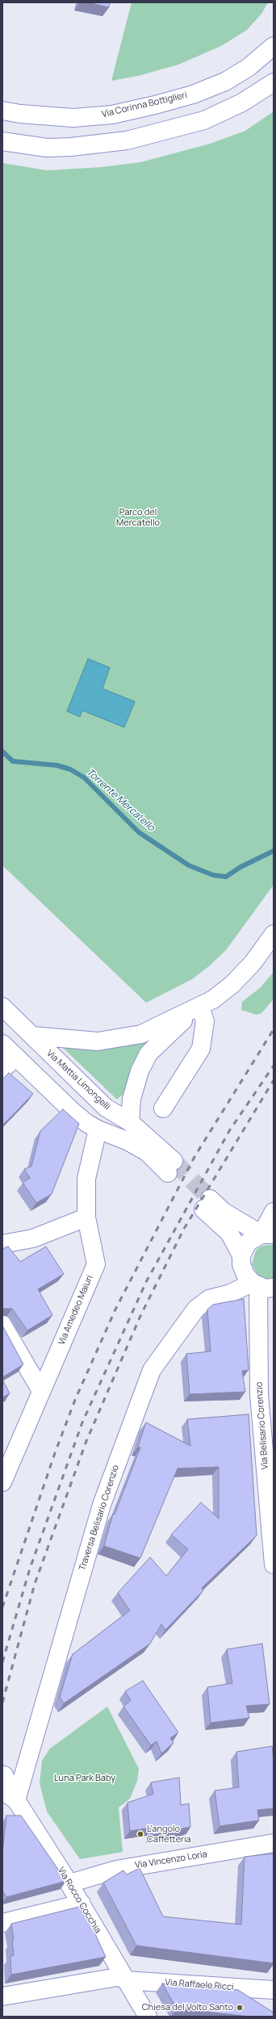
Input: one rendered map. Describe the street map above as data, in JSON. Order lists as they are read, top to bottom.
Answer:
{
  "streets": {
    "street": [
      "Via Corinna Bottiglieri",
      "Via Mattia Limongelli",
      "Via Amedeo Maiuri",
      "Via Belisario Corenzio",
      "Traversa Belisario Corenzio",
      "Via Vincenzo Loria",
      "Via Rocco Cocchia",
      "Via Raffaele Ricci"
    ]
  },
  "crossings": [
    ["Via Mattia Limongelli", "Via Amedeo Maiuri"],
    ["Via Belisario Corenzio", "Traversa Belisario Corenzio"],
    ["Traversa Belisario Corenzio", "Via Rocco Cocchia"],
    ["Via Vincenzo Loria", "Via Rocco Cocchia"],
    ["Via Rocco Cocchia", "Via Raffaele Ricci"]
  ],
  "water": ["Torrente Mercatello"],
  "parks": ["Parco del Mercatello", "Luna Park Baby"],
  "places": ["L'angolo Caffetteria", "Chiesa del Volto Santo"]
}
